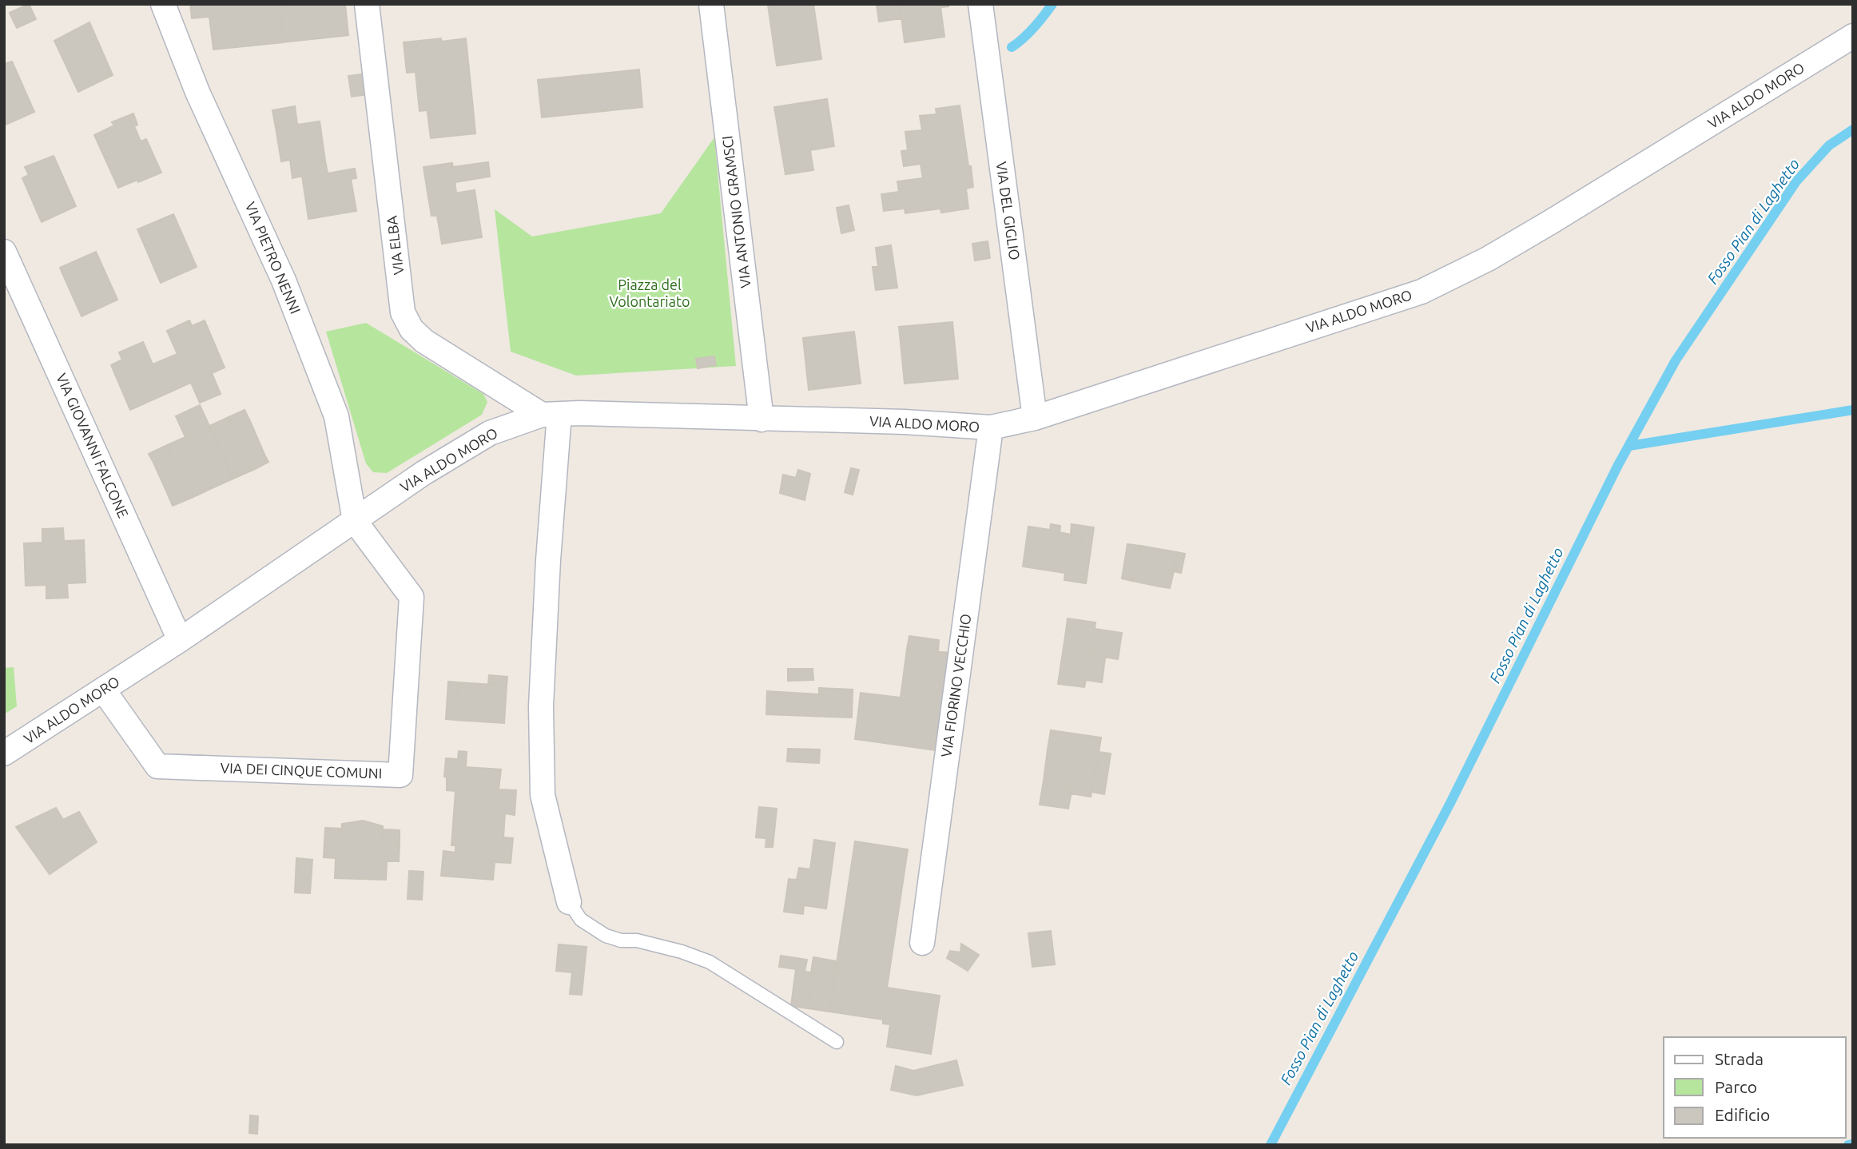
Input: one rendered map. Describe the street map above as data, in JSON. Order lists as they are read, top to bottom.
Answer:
{
  "streets": {
    "street": [
      "VIA ALDO MORO",
      "VIA DEL GIGLIO",
      "VIA ANTONIO GRAMSCI",
      "VIA ELBA",
      "VIA PIETRO NENNI",
      "VIA GIOVANNI FALCONE",
      "VIA FIORINO VECCHIO",
      "VIA DEI CINQUE COMUNI"
    ]
  },
  "crossings": [
    ["VIA ALDO MORO", "VIA DEL GIGLIO"],
    ["VIA ALDO MORO", "VIA ANTONIO GRAMSCI"],
    ["VIA ALDO MORO", "VIA ELBA"],
    ["VIA ALDO MORO", "VIA PIETRO NENNI"],
    ["VIA ALDO MORO", "VIA GIOVANNI FALCONE"],
    ["VIA ALDO MORO", "VIA FIORINO VECCHIO"],
    ["VIA ALDO MORO", "VIA DEI CINQUE COMUNI"],
    ["VIA PIETRO NENNI", "VIA DEI CINQUE COMUNI"]
  ],
  "water": ["Fosso Pian di Laghetto"],
  "parks": ["Piazza del Volontariato"],
  "legend": ["Strada", "Parco", "Edificio"]
}
